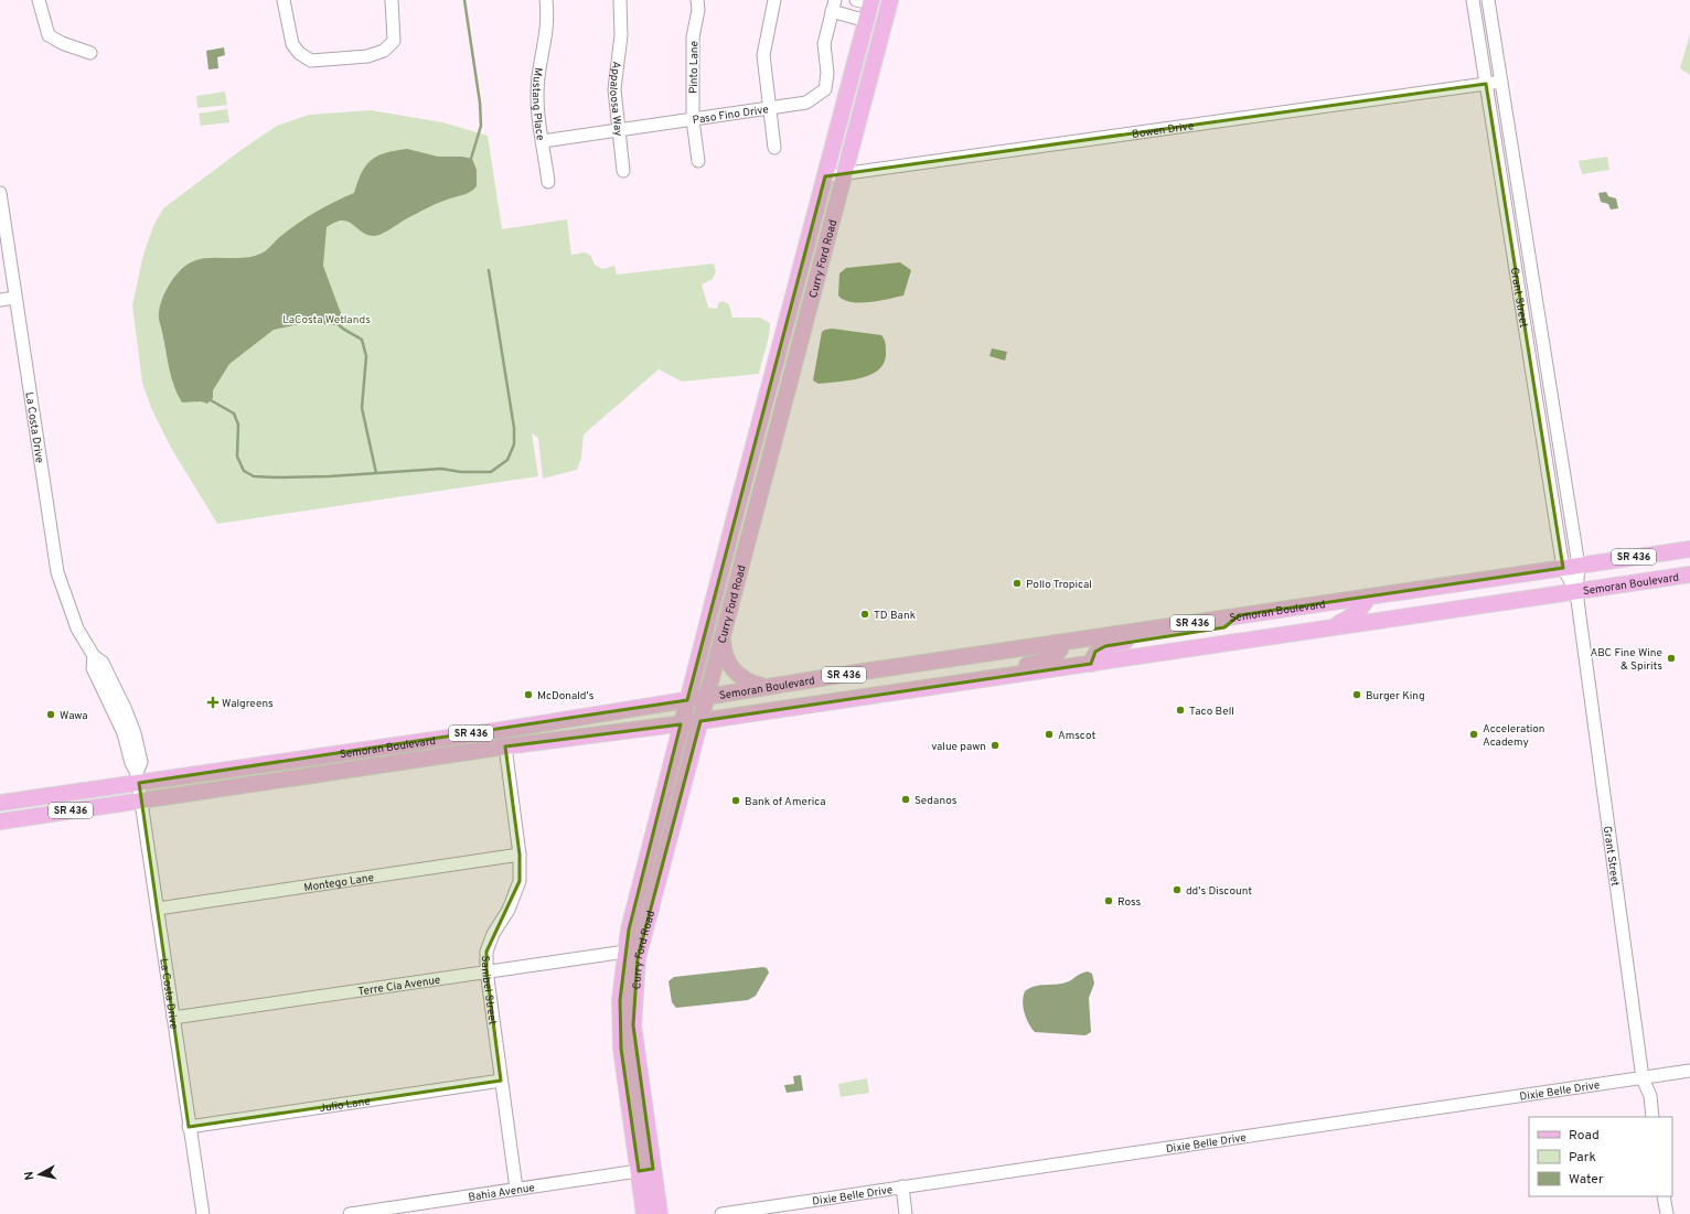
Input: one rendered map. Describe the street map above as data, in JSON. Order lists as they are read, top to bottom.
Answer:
{
  "streets": {
    "main road": ["Curry Ford Road", "SR 436", "Semoran Boulevard"],
    "street": [
      "Pinto Lane",
      "Appaloosa Way",
      "Mustang Place",
      "Paso Fino Drive",
      "Bowen Drive",
      "Grant Street",
      "La Costa Drive",
      "Montego Lane",
      "Terre Cia Avenue",
      "Sanibel Street",
      "Dixie Belle Drive",
      "Julio Lane",
      "Bahia Avenue"
    ]
  },
  "crossings": [
    ["Pinto Lane", "Paso Fino Drive"],
    ["Appaloosa Way", "Paso Fino Drive"],
    ["Mustang Place", "Paso Fino Drive"],
    ["Bowen Drive", "Curry Ford Road"],
    ["Bowen Drive", "Grant Street"],
    ["Curry Ford Road", "Semoran Boulevard"],
    ["Curry Ford Road", "Terre Cia Avenue"],
    ["Curry Ford Road", "Bahia Avenue"],
    ["Grant Street", "Semoran Boulevard"],
    ["Grant Street", "Dixie Belle Drive"],
    ["La Costa Drive", "Semoran Boulevard"],
    ["La Costa Drive", "Montego Lane"],
    ["La Costa Drive", "Terre Cia Avenue"],
    ["La Costa Drive", "Julio Lane"],
    ["Semoran Boulevard", "Sanibel Street"],
    ["Montego Lane", "Sanibel Street"],
    ["Terre Cia Avenue", "Sanibel Street"],
    ["Sanibel Street", "Julio Lane"],
    ["Sanibel Street", "Bahia Avenue"]
  ],
  "parks": ["LaCosta Wetlands"],
  "places": {
    "other": [
      "Pollo Tropical",
      "TD Bank",
      "ABC Fine Wine & Spirits",
      "McDonald's",
      "Burger King",
      "Taco Bell",
      "Wawa",
      "Amscot",
      "Acceleration Academy",
      "value pawn",
      "Sedanos",
      "Bank of America",
      "dd's Discount",
      "Ross"
    ],
    "health": ["Walgreens"]
  },
  "legend": ["Road", "Park", "Water"],
  "north": "left"
}
